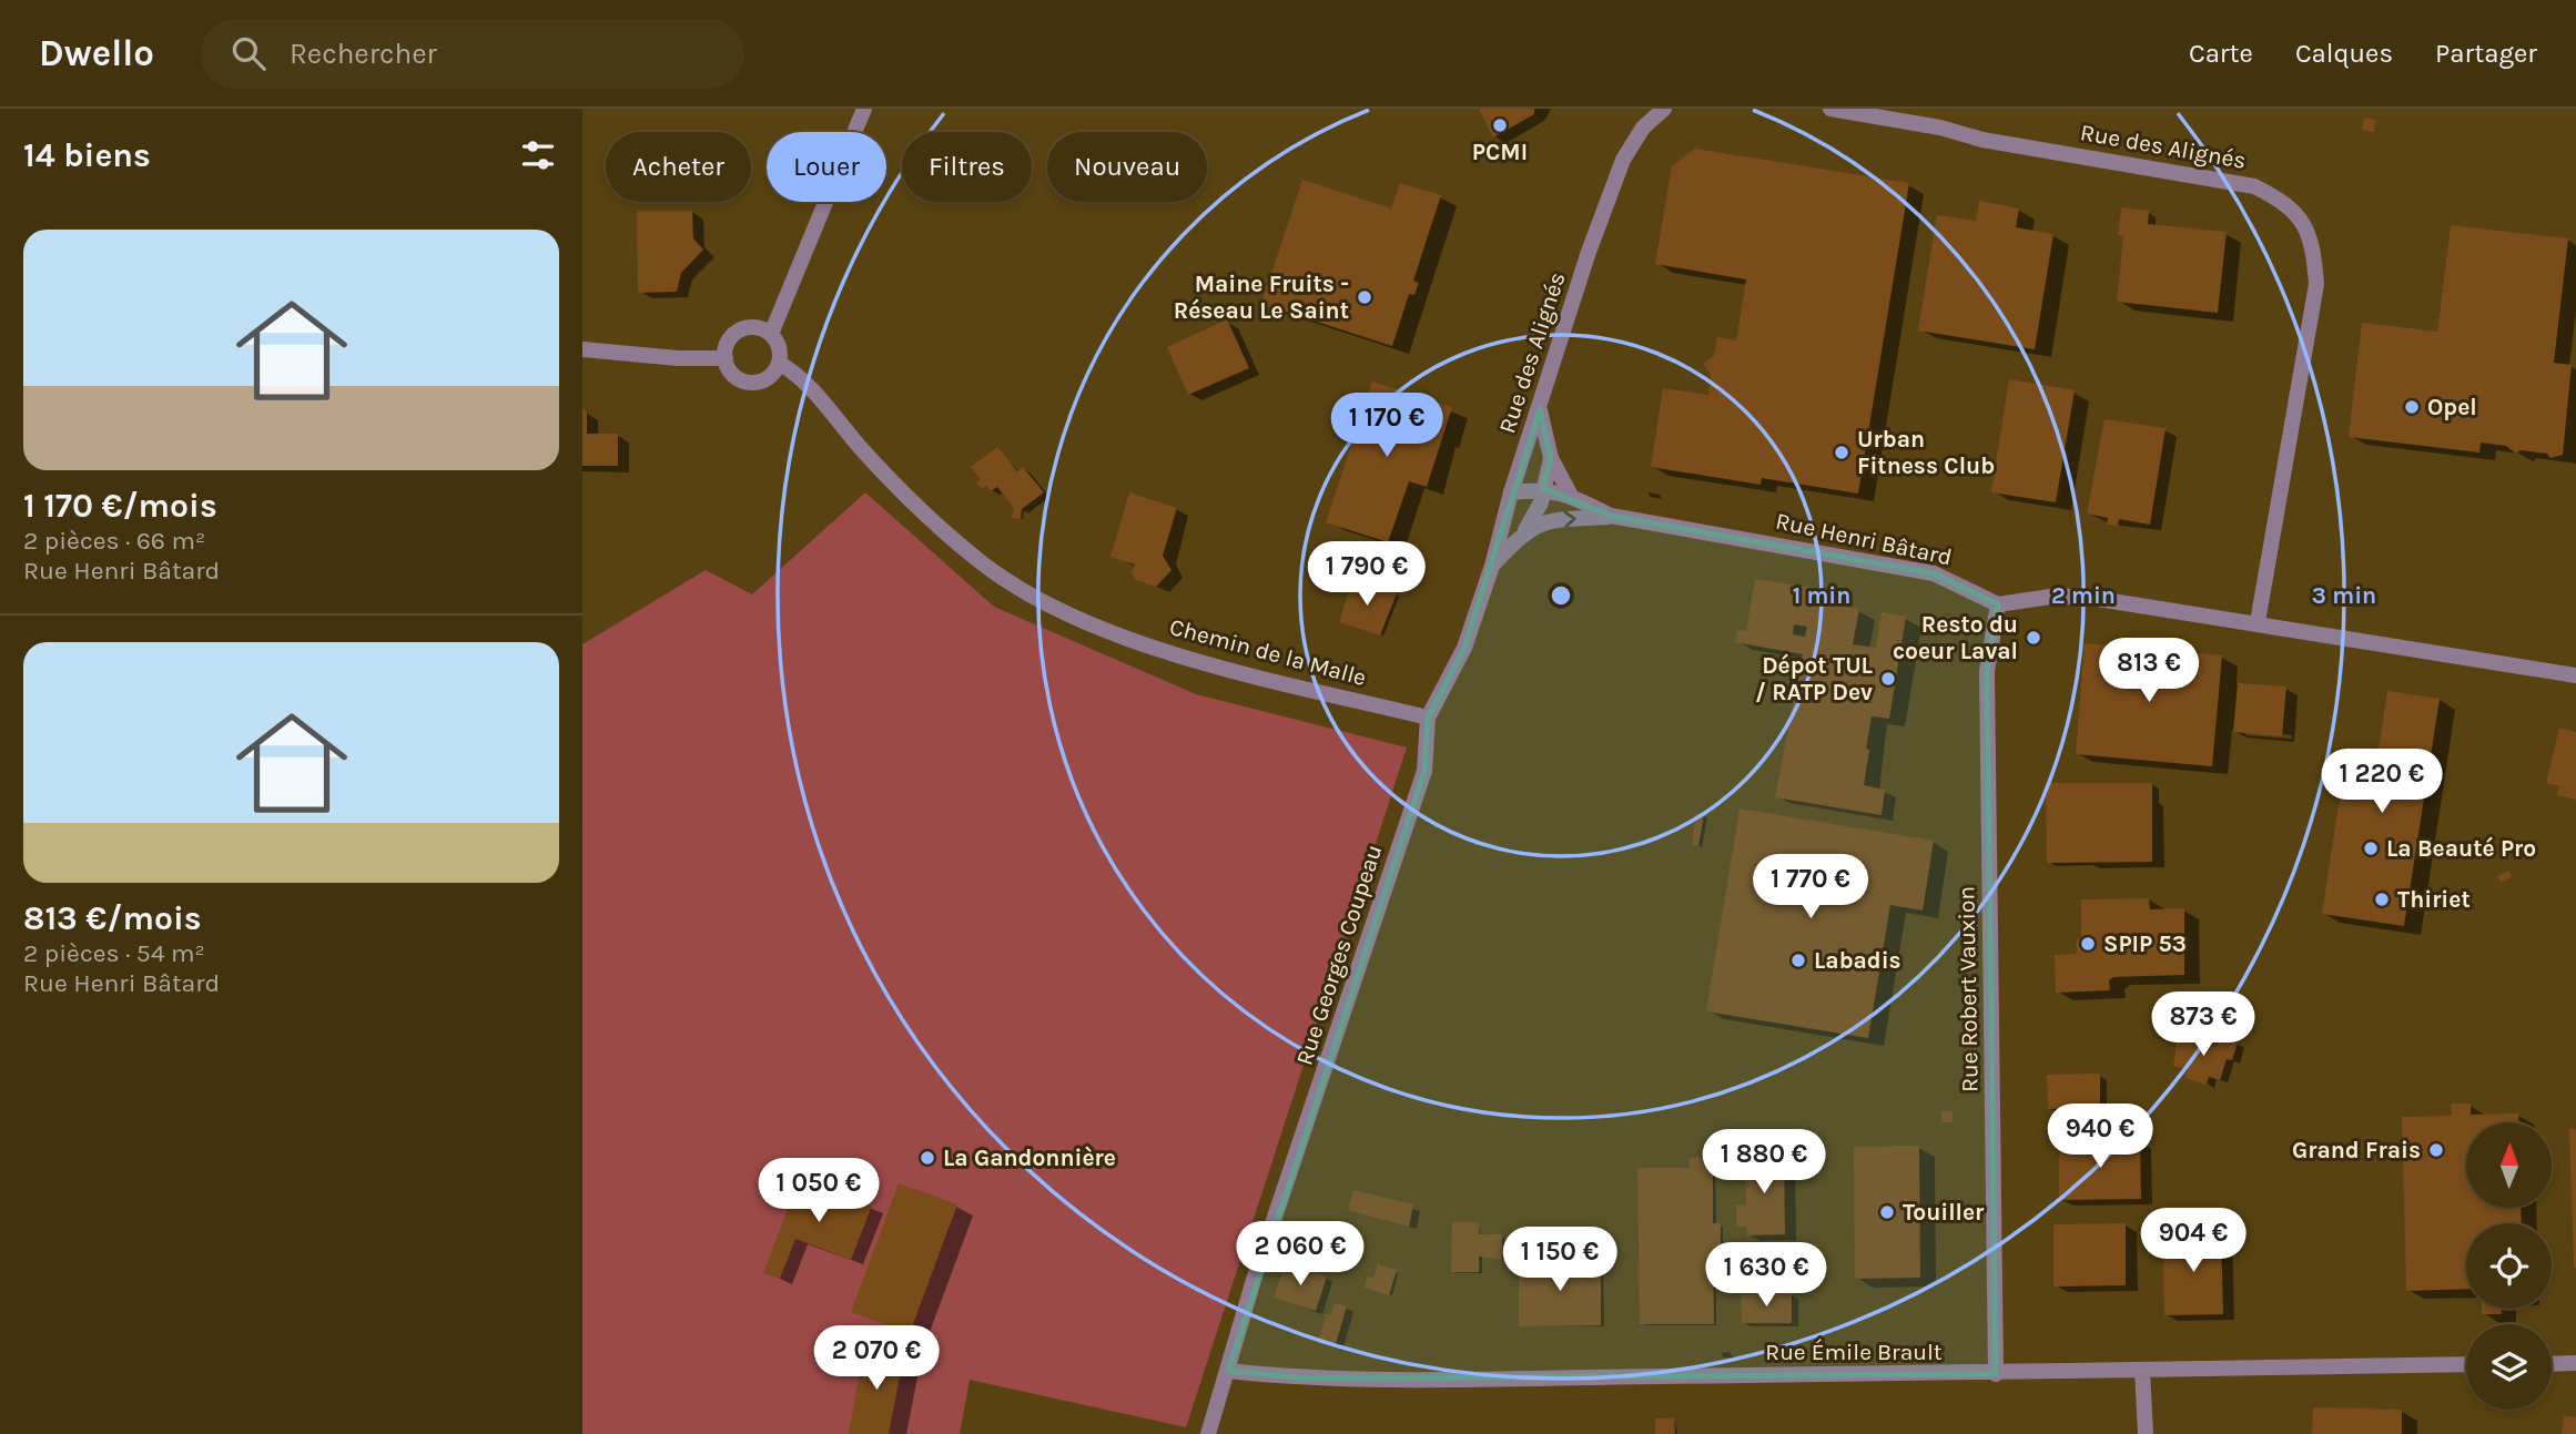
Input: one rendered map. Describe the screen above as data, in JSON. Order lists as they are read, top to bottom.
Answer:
{
  "streets": {
    "street": [
      "Rue des Alignés",
      "Rue Henri Bâtard",
      "Chemin de la Malle",
      "Rue Georges Coupeau",
      "Rue Robert Vauxion",
      "Rue Émile Brault"
    ]
  },
  "crossings": [
    ["Rue des Alignés", "Rue Henri Bâtard"],
    ["Rue des Alignés", "Rue Georges Coupeau"],
    ["Rue Henri Bâtard", "Rue Georges Coupeau"],
    ["Rue Henri Bâtard", "Rue Robert Vauxion"],
    ["Chemin de la Malle", "Rue Georges Coupeau"],
    ["Rue Georges Coupeau", "Rue Émile Brault"],
    ["Rue Robert Vauxion", "Rue Émile Brault"]
  ],
  "places": [
    "PCMI",
    "Maine Fruits - Réseau Le Saint",
    "Opel",
    "Urban Fitness Club",
    "Resto du coeur Laval",
    "Dépot TUL / RATP Dev",
    "La Beauté Pro",
    "Thiriet",
    "SPIP 53",
    "Labadis",
    "Grand Frais",
    "La Gandonnière",
    "Touiller"
  ],
  "north": "top",
  "page": {
    "header": "Dwello",
    "search": "Rechercher",
    "nav": ["Carte", "Calques", "Partager"],
    "heading": "14 biens",
    "chip": [
      "Acheter",
      "Louer",
      "Filtres",
      "Nouveau"
    ],
    "list": [
      {
        "name": "1 170 €/mois",
        "note": "2 pièces · 66 m² · Rue Henri Bâtard"
      },
      {
        "name": "813 €/mois",
        "note": "2 pièces · 54 m² · Rue Henri Bâtard"
      }
    ],
    "price": [
      "1 170 €",
      "1 790 €",
      "813 €",
      "1 220 €",
      "1 770 €",
      "873 €",
      "940 €",
      "1 880 €",
      "1 050 €",
      "904 €",
      "2 060 €",
      "1 150 €",
      "1 630 €",
      "2 070 €"
    ]
  },
  "rings": ["1 min", "2 min", "3 min"]
}
